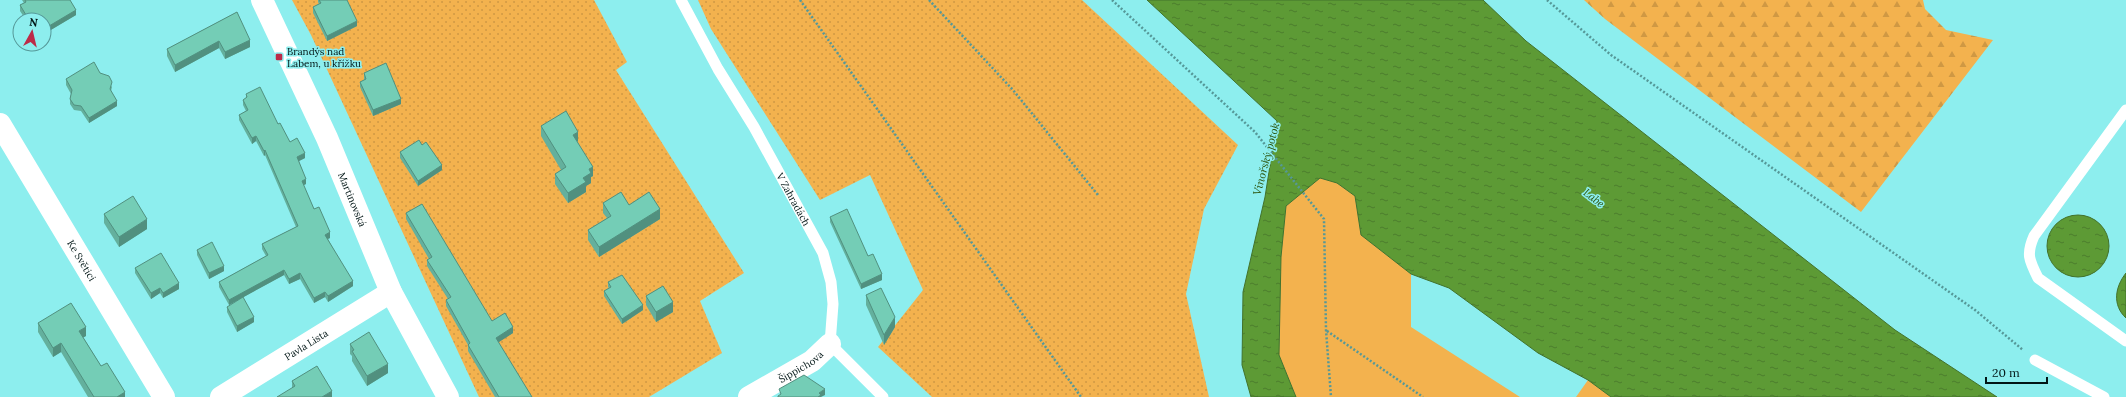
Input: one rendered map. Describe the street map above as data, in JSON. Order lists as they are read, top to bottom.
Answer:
{
  "streets": {
    "street": [
      "Martinovská",
      "Ke Světici",
      "Pavla Lista",
      "Šippichova"
    ],
    "lane": ["V Zahradách"]
  },
  "crossings": [
    ["V Zahradách", "Šippichova"],
    ["Martinovská", "Pavla Lista"]
  ],
  "water": ["Vinořský potok", "Labe"],
  "places": {
    "transit": ["Brandýs nad Labem, u křížku"]
  },
  "scale_bar": "20 m",
  "north": "top"
}
